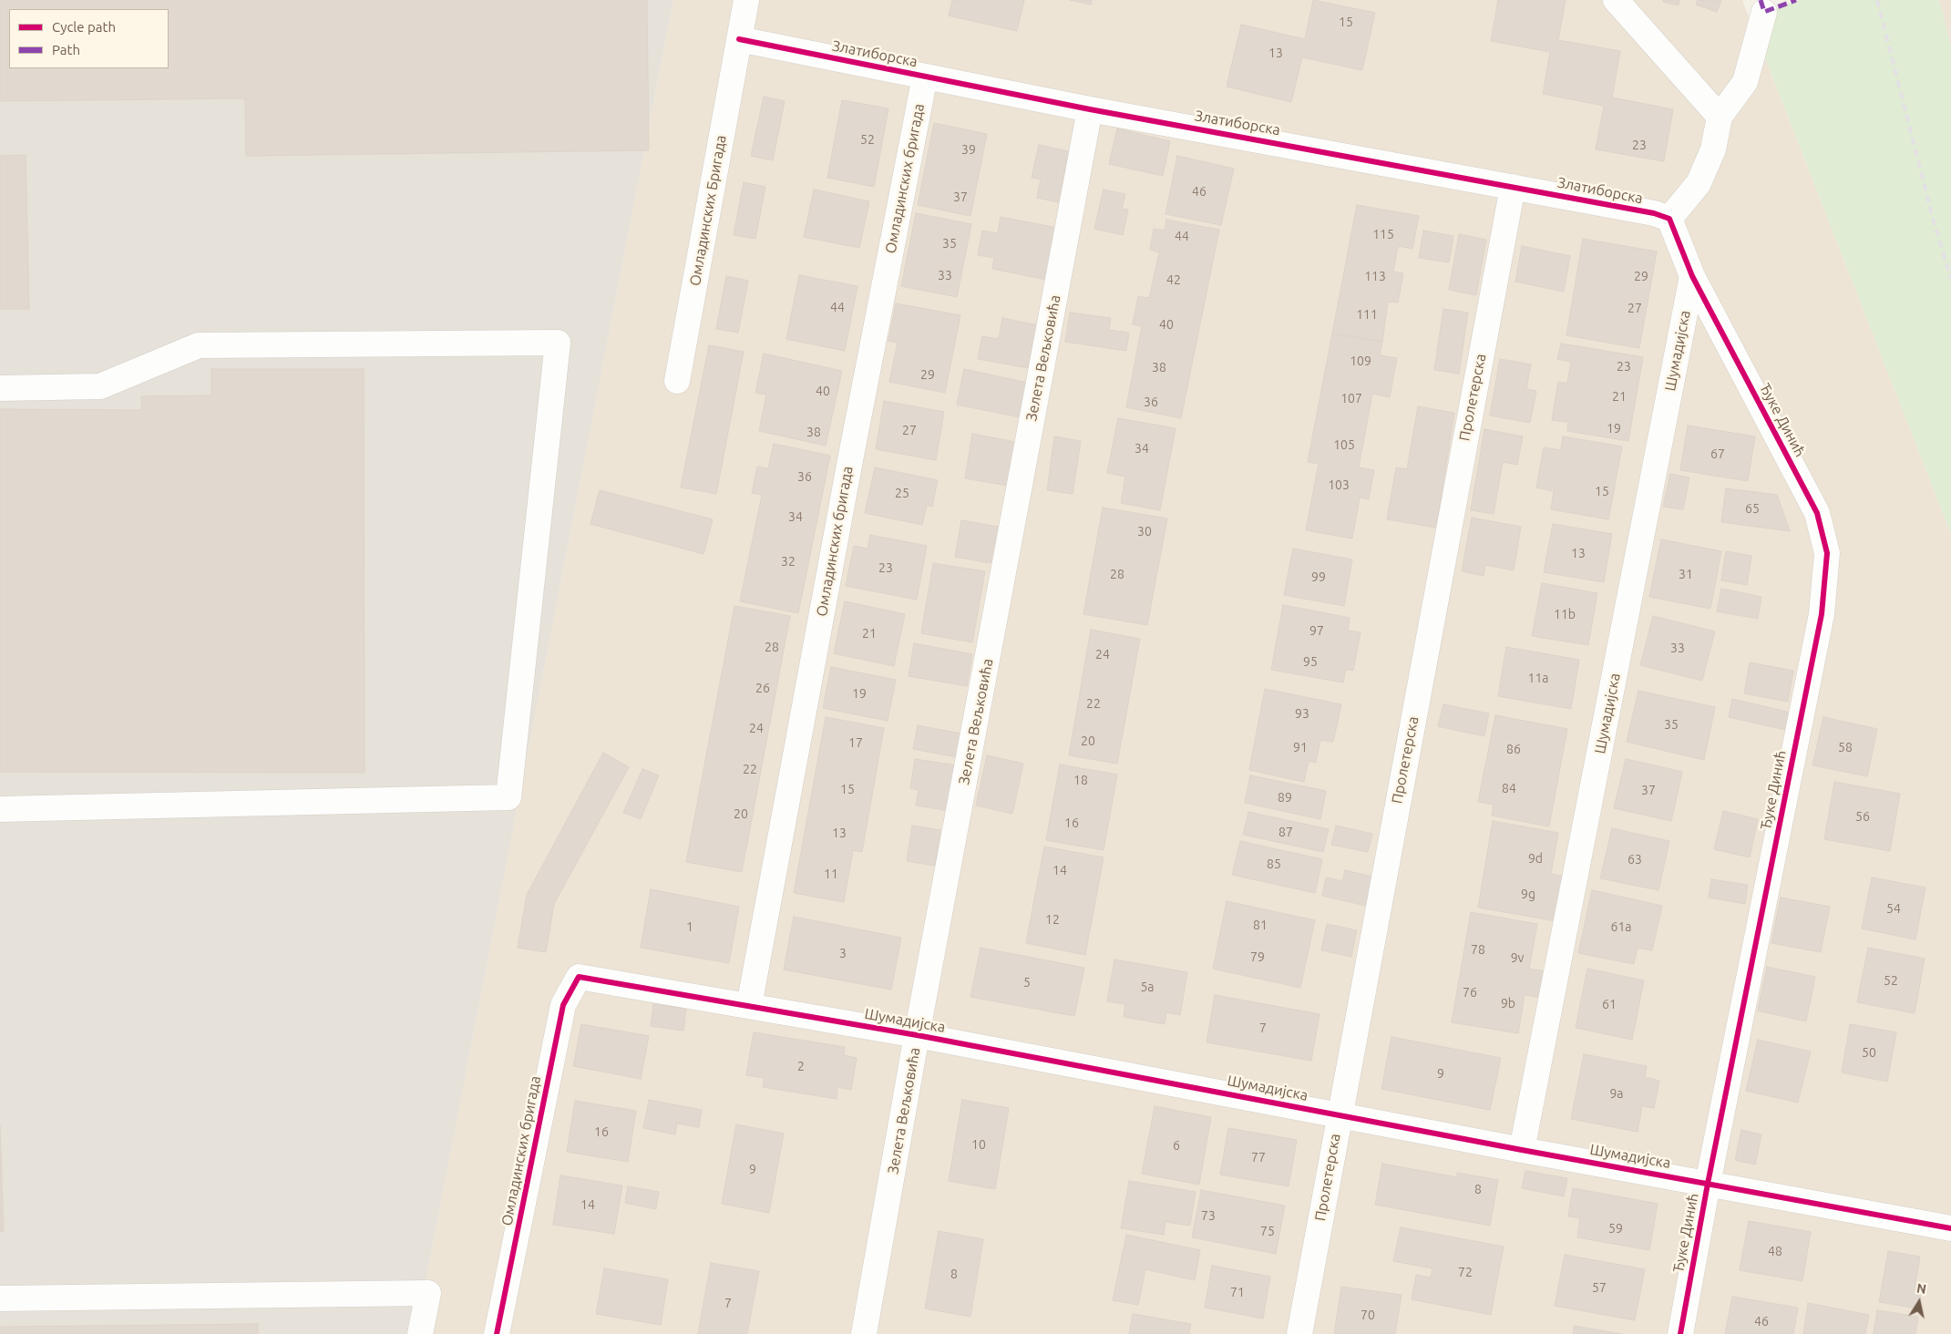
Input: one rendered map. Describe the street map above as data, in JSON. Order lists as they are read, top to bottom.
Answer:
{
  "streets": {
    "street": [
      "Златиборска",
      "Омладинских бригада",
      "Омладинских Бригада",
      "Шумадијска",
      "Зелета Вељковића",
      "Пролетерска",
      "Ђуке Динић"
    ]
  },
  "crossings": [
    ["Златиборска", "Омладинских бригада"],
    ["Златиборска", "Омладинских Бригада"],
    ["Златиборска", "Зелета Вељковића"],
    ["Златиборска", "Пролетерска"],
    ["Омладинских бригада", "Шумадијска"],
    ["Шумадијска", "Зелета Вељковића"],
    ["Шумадијска", "Пролетерска"],
    ["Шумадијска", "Ђуке Динић"]
  ],
  "house_numbers": [
    "15",
    "13",
    "52",
    "23",
    "39",
    "46",
    "37",
    "115",
    "44",
    "35",
    "33",
    "113",
    "29",
    "42",
    "44",
    "27",
    "111",
    "40",
    "109",
    "23",
    "38",
    "29",
    "40",
    "21",
    "107",
    "36",
    "19",
    "27",
    "38",
    "105",
    "34",
    "67",
    "36",
    "103",
    "15",
    "25",
    "65",
    "34",
    "30",
    "13",
    "32",
    "23",
    "28",
    "31",
    "99",
    "11b",
    "97",
    "21",
    "28",
    "33",
    "24",
    "95",
    "11a",
    "26",
    "19",
    "22",
    "93",
    "35",
    "24",
    "20",
    "17",
    "91",
    "58",
    "86",
    "22",
    "18",
    "84",
    "15",
    "37",
    "89",
    "20",
    "56",
    "16",
    "87",
    "13",
    "9d",
    "63",
    "85",
    "14",
    "11",
    "9g",
    "54",
    "12",
    "81",
    "1",
    "61a",
    "78",
    "3",
    "79",
    "9v",
    "52",
    "5",
    "5a",
    "76",
    "9b",
    "61",
    "7",
    "50",
    "2",
    "9",
    "9a",
    "16",
    "10",
    "6",
    "77",
    "9",
    "8",
    "14",
    "73",
    "59",
    "75",
    "48",
    "72",
    "8",
    "57",
    "71",
    "7",
    "70",
    "46"
  ],
  "legend": ["Cycle path", "Path"],
  "north": "top"
}
